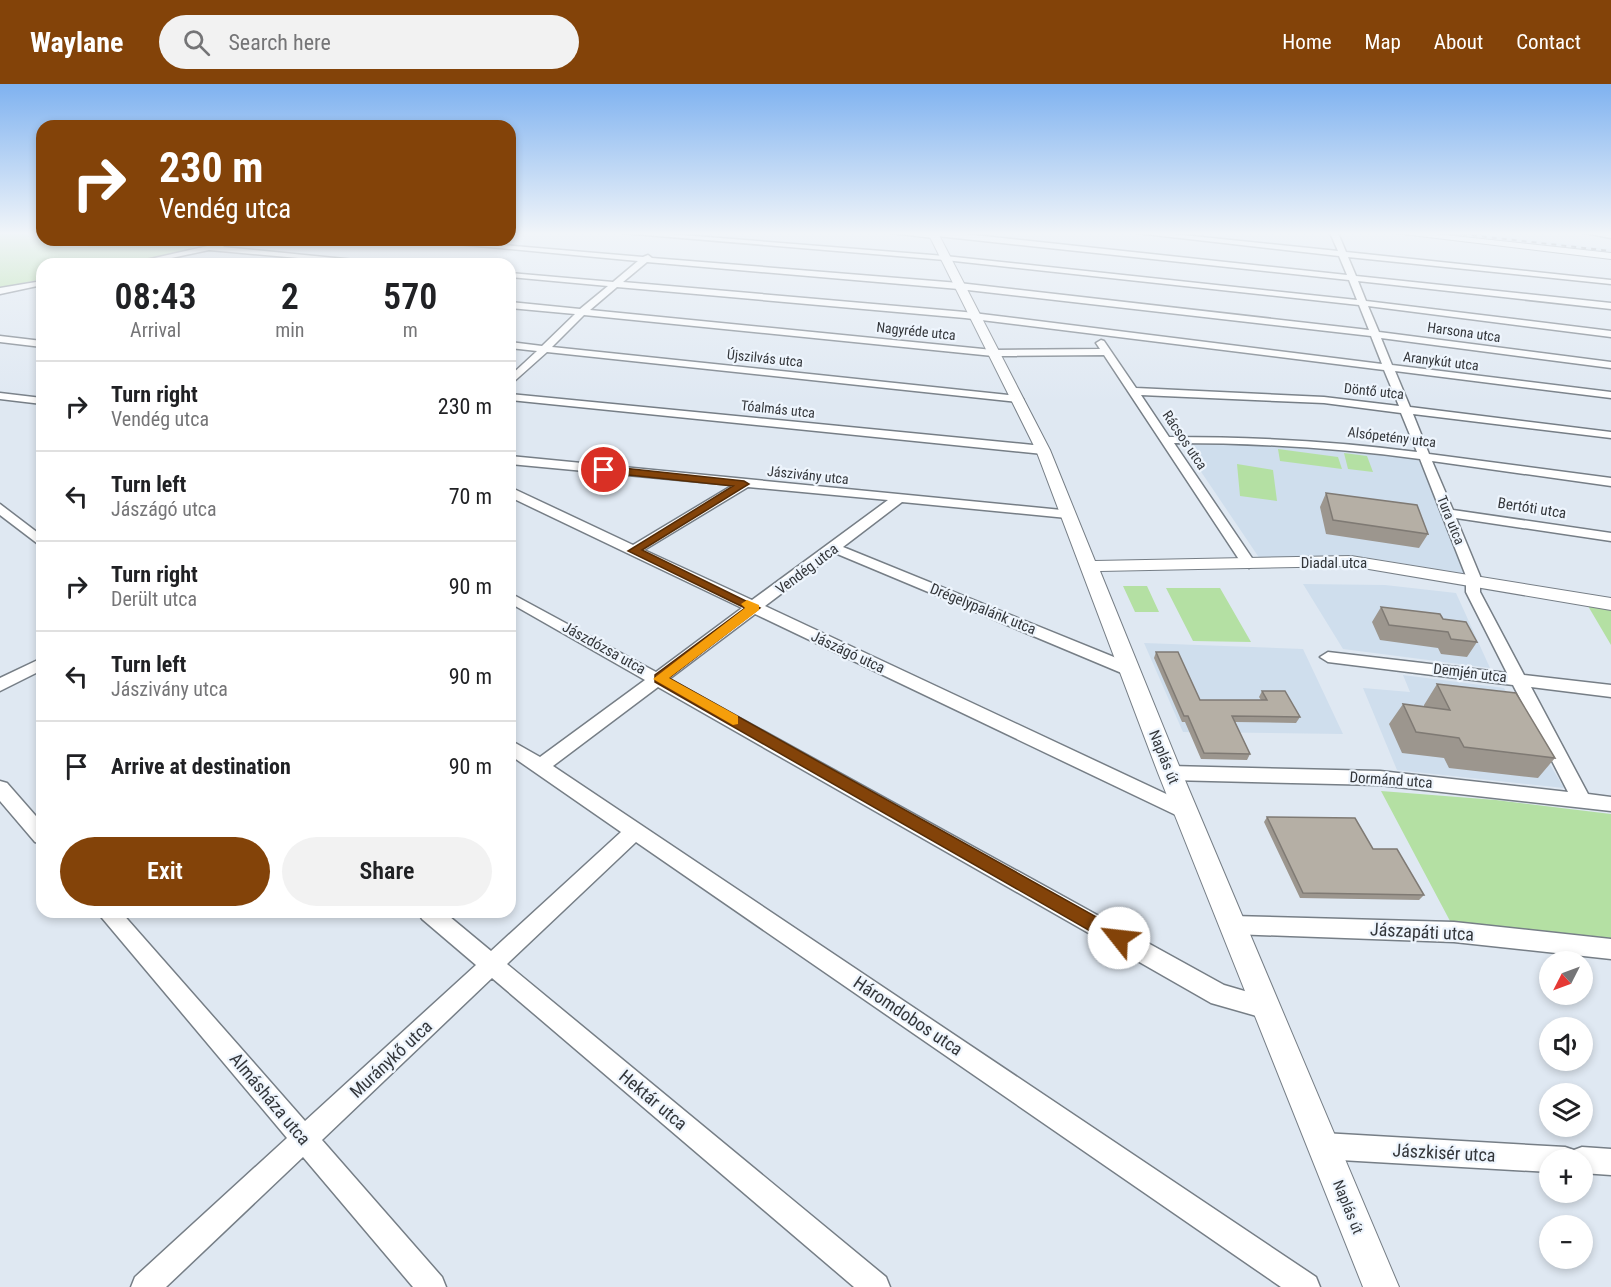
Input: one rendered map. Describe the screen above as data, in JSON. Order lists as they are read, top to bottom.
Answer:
{
  "streets": {
    "street": [
      "Nagyréde utca",
      "Harsona utca",
      "Újszilvás utca",
      "Aranykút utca",
      "Döntő utca",
      "Tóalmás utca",
      "Alsópetény utca",
      "Rácsos utca",
      "Jászivány utca",
      "Bertóti utca",
      "Tura utca",
      "Diadal utca",
      "Vendég utca",
      "Drégelypalánk utca",
      "Jászdózsa utca",
      "Jászágó utca",
      "Demjén utca",
      "Naplás út",
      "Dormánd utca",
      "Jászapáti utca",
      "Háromdobos utca",
      "Muránykő utca",
      "Almásháza utca",
      "Hektár utca",
      "Jászkisér utca"
    ]
  },
  "crossings": [
    ["Nagyréde utca", "Rácsos utca"],
    ["Nagyréde utca", "Naplás út"],
    ["Harsona utca", "Tura utca"],
    ["Újszilvás utca", "Naplás út"],
    ["Aranykút utca", "Rácsos utca"],
    ["Aranykút utca", "Tura utca"],
    ["Aranykút utca", "Naplás út"],
    ["Döntő utca", "Rácsos utca"],
    ["Döntő utca", "Tura utca"],
    ["Tóalmás utca", "Naplás út"],
    ["Alsópetény utca", "Rácsos utca"],
    ["Alsópetény utca", "Tura utca"],
    ["Rácsos utca", "Diadal utca"],
    ["Jászivány utca", "Vendég utca"],
    ["Jászivány utca", "Naplás út"],
    ["Bertóti utca", "Tura utca"],
    ["Tura utca", "Diadal utca"],
    ["Tura utca", "Demjén utca"],
    ["Tura utca", "Dormánd utca"],
    ["Diadal utca", "Naplás út"],
    ["Vendég utca", "Drégelypalánk utca"],
    ["Vendég utca", "Jászdózsa utca"],
    ["Vendég utca", "Jászágó utca"],
    ["Vendég utca", "Háromdobos utca"],
    ["Drégelypalánk utca", "Naplás út"],
    ["Jászdózsa utca", "Naplás út"],
    ["Jászágó utca", "Naplás út"],
    ["Naplás út", "Dormánd utca"],
    ["Naplás út", "Jászapáti utca"],
    ["Naplás út", "Jászkisér utca"],
    ["Háromdobos utca", "Muránykő utca"],
    ["Muránykő utca", "Almásháza utca"],
    ["Muránykő utca", "Hektár utca"]
  ],
  "north": "bottom left",
  "page": {
    "header": "Waylane",
    "search": "Search here",
    "nav": [
      "Home",
      "Map",
      "About",
      "Contact"
    ],
    "turn": ["230 m", "Vendég utca"],
    "eta": [
      "08:43",
      "Arrival",
      "2",
      "min",
      "570",
      "m"
    ],
    "list": [
      {
        "name": "Turn right",
        "note": "Vendég utca",
        "value": "230 m"
      },
      {
        "name": "Turn left",
        "note": "Jászágó utca",
        "value": "70 m"
      },
      {
        "name": "Turn right",
        "note": "Derült utca",
        "value": "90 m"
      },
      {
        "name": "Turn left",
        "note": "Jászivány utca",
        "value": "90 m"
      },
      {
        "name": "Arrive at destination",
        "value": "90 m"
      }
    ],
    "buttons": ["Exit", "Share"],
    "map_buttons": ["+", "−"]
  }
}
